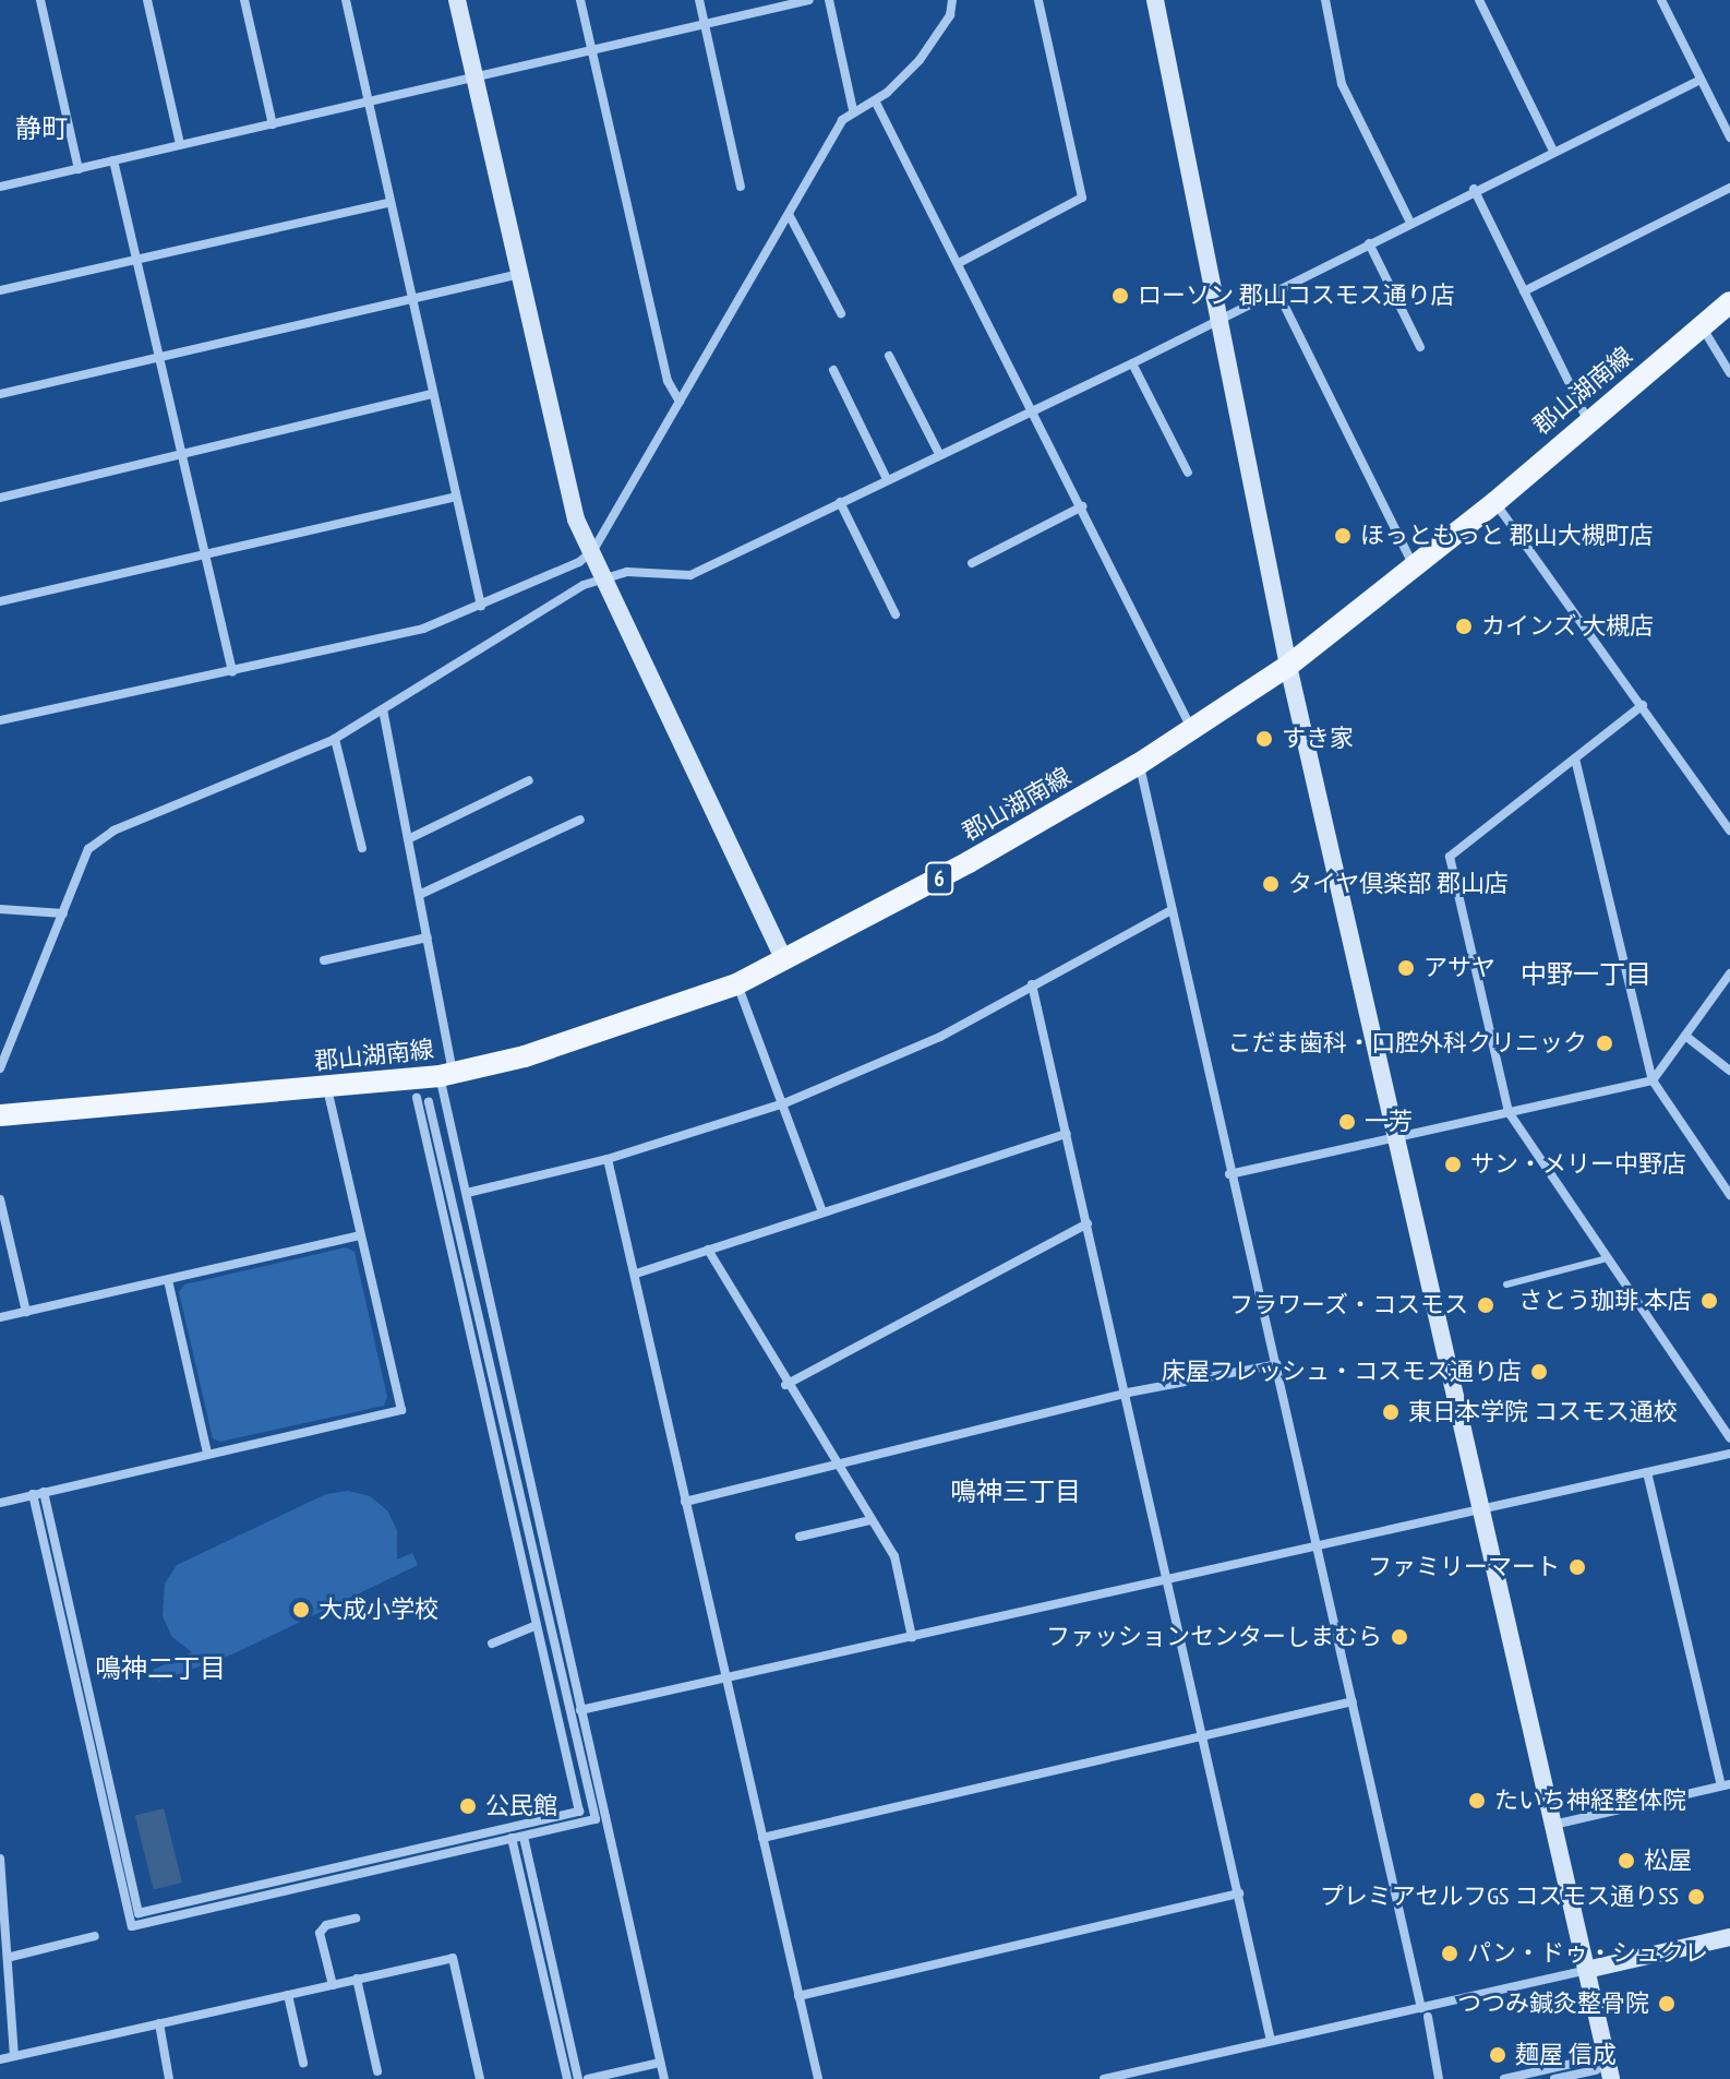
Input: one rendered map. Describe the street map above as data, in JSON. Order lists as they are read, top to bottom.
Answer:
{
  "streets": {
    "main road": ["郡山湖南線", "6"]
  },
  "districts": [
    "静町",
    "中野一丁目",
    "鳴神三丁目",
    "鳴神二丁目"
  ],
  "places": [
    "ローソン 郡山コスモス通り店",
    "ほっともっと 郡山大槻町店",
    "カインズ 大槻店",
    "すき家",
    "タイヤ倶楽部 郡山店",
    "アサヤ",
    "こだま歯科・口腔外科クリニック",
    "一芳",
    "サン・メリー中野店",
    "さとう珈琲 本店",
    "フラワーズ・コスモス",
    "床屋フレッシュ・コスモス通り店",
    "東日本学院 コスモス通校",
    "ファミリーマート",
    "大成小学校",
    "ファッションセンターしまむら",
    "たいち神経整体院",
    "公民館",
    "松屋",
    "プレミアセルフGS コスモス通りSS",
    "パン・ドゥ・シュクレ",
    "つつみ鍼灸整骨院",
    "麺屋 信成"
  ]
}
